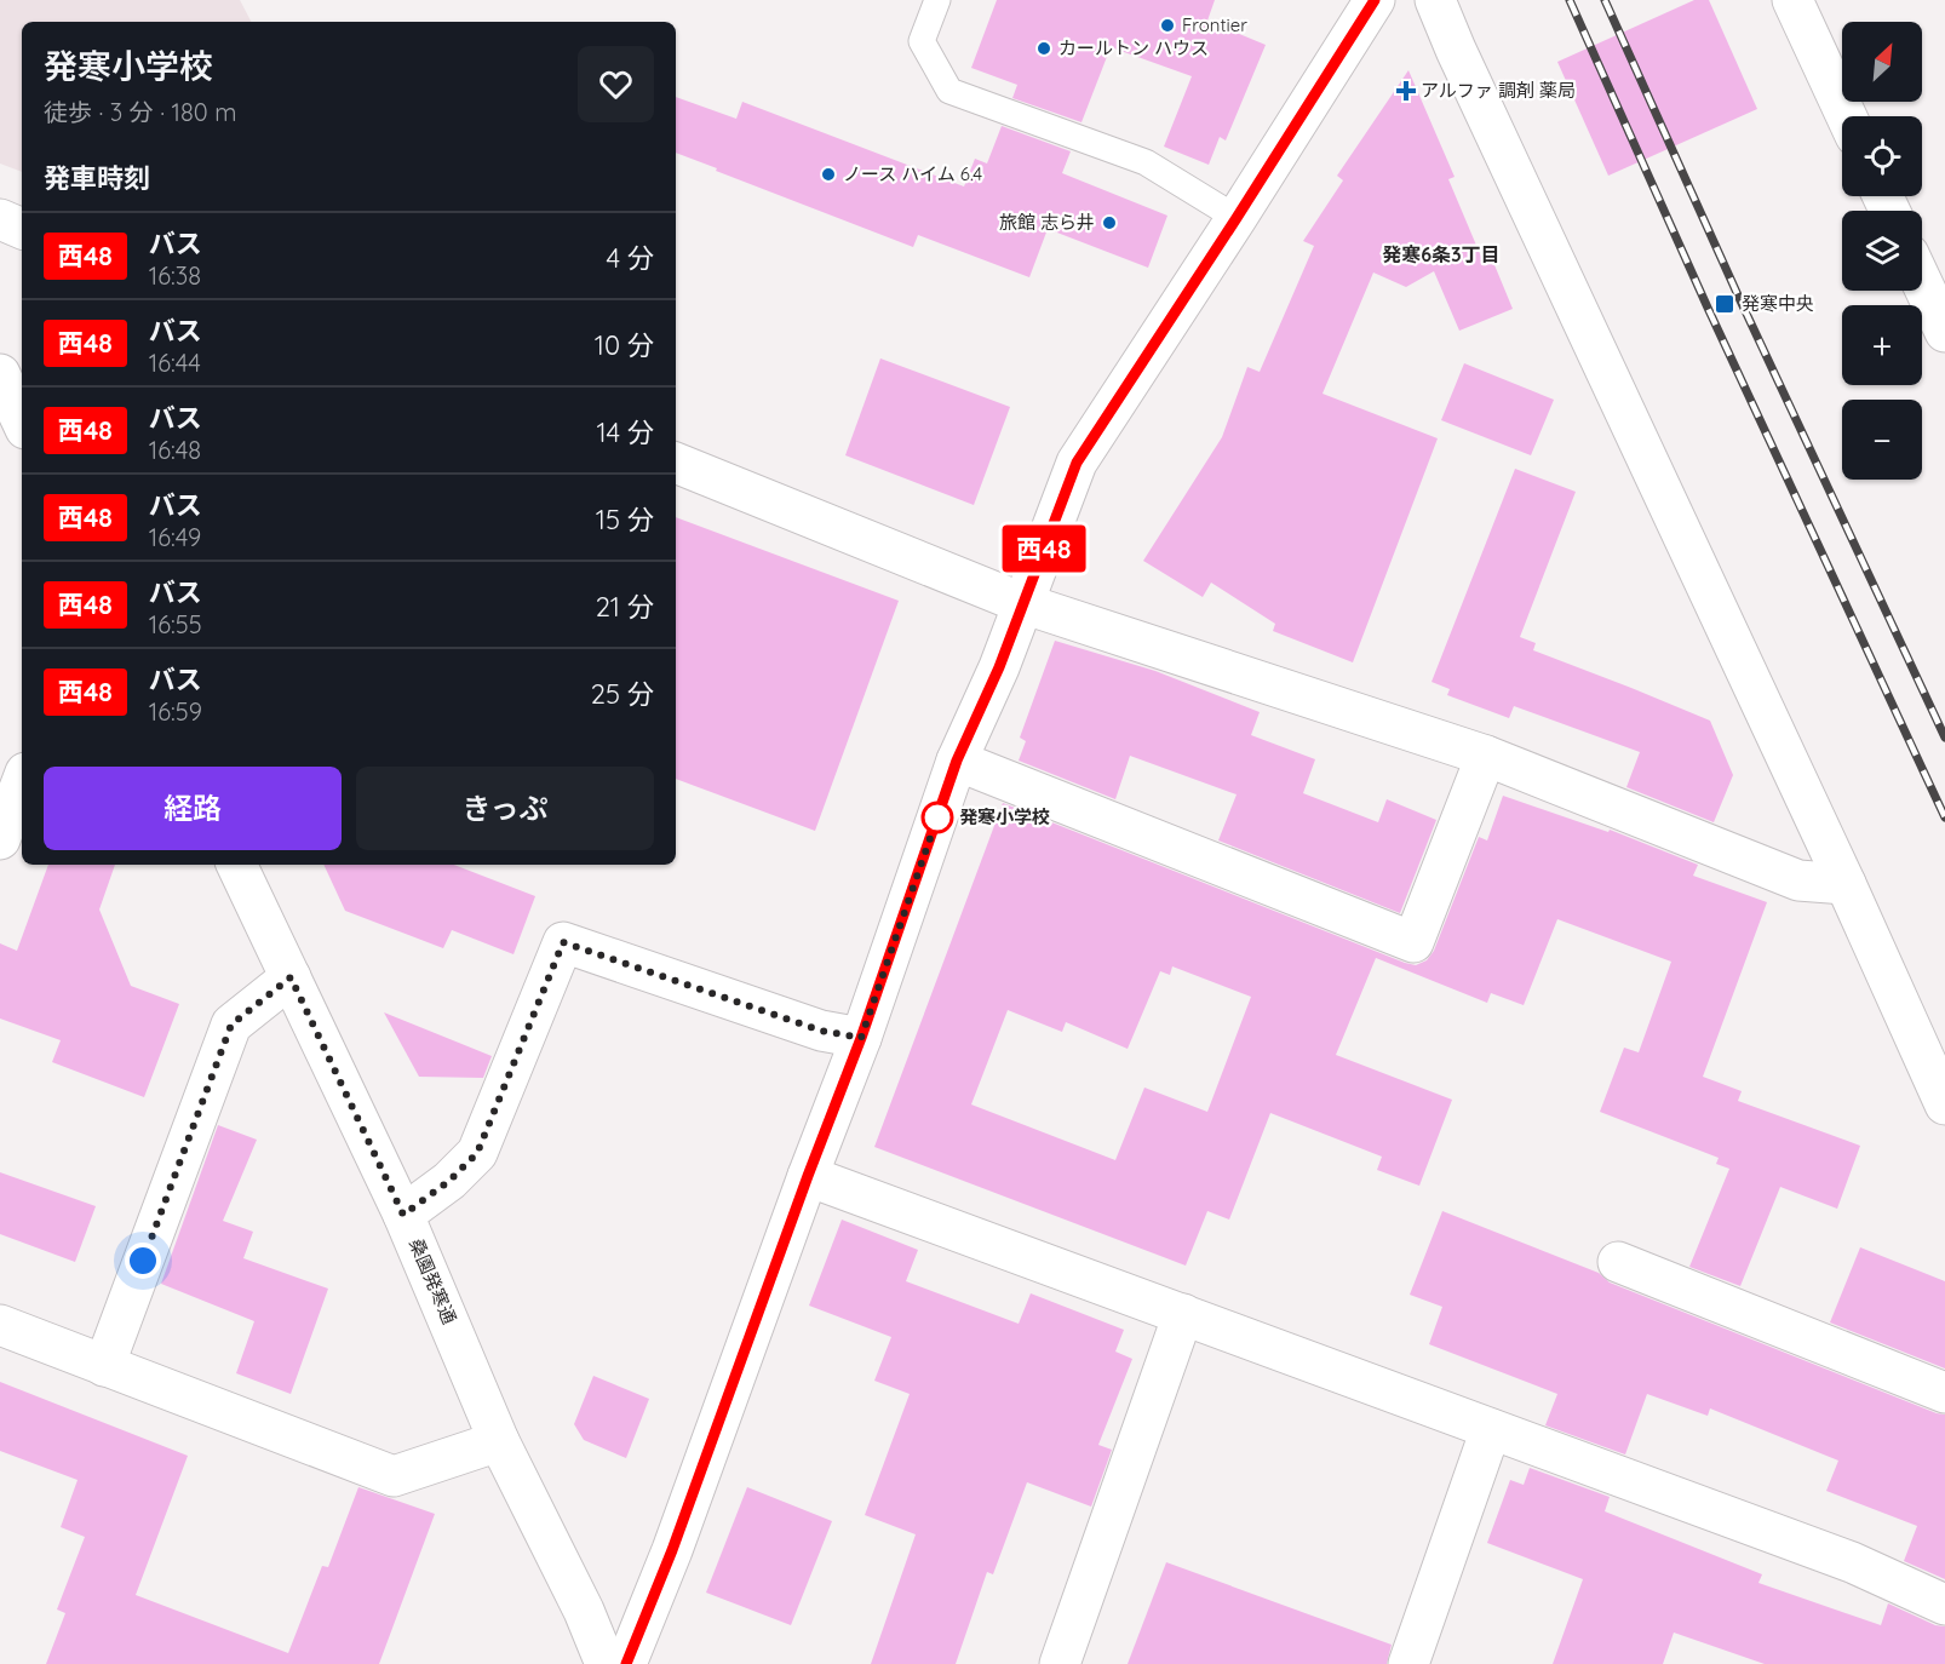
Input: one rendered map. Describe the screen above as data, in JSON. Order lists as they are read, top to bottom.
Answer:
{
  "streets": {
    "street": ["桑園発寒通"]
  },
  "districts": ["発寒6条3丁目"],
  "places": {
    "other": [
      "Frontier",
      "カールトン ハウス",
      "ノース ハイム 6.4",
      "旅館 志ら井",
      "発寒小学校"
    ],
    "health": ["アルファ 調剤 薬局"],
    "transit": ["発寒中央"]
  },
  "lines": ["bus line 西48"],
  "north": "top right",
  "page": {
    "on_map": "西48",
    "map_buttons": ["+", "−"],
    "heading": [
      ["発寒小学校", "徒歩 · 3 分 · 180 m"],
      "発車時刻"
    ],
    "list": [
      {
        "mark": "西48",
        "name": "バス",
        "note": "16:38",
        "value": "4 分"
      },
      {
        "mark": "西48",
        "name": "バス",
        "note": "16:44",
        "value": "10 分"
      },
      {
        "mark": "西48",
        "name": "バス",
        "note": "16:48",
        "value": "14 分"
      },
      {
        "mark": "西48",
        "name": "バス",
        "note": "16:49",
        "value": "15 分"
      },
      {
        "mark": "西48",
        "name": "バス",
        "note": "16:55",
        "value": "21 分"
      },
      {
        "mark": "西48",
        "name": "バス",
        "note": "16:59",
        "value": "25 分"
      }
    ],
    "buttons": ["経路", "きっぷ"]
  }
}
